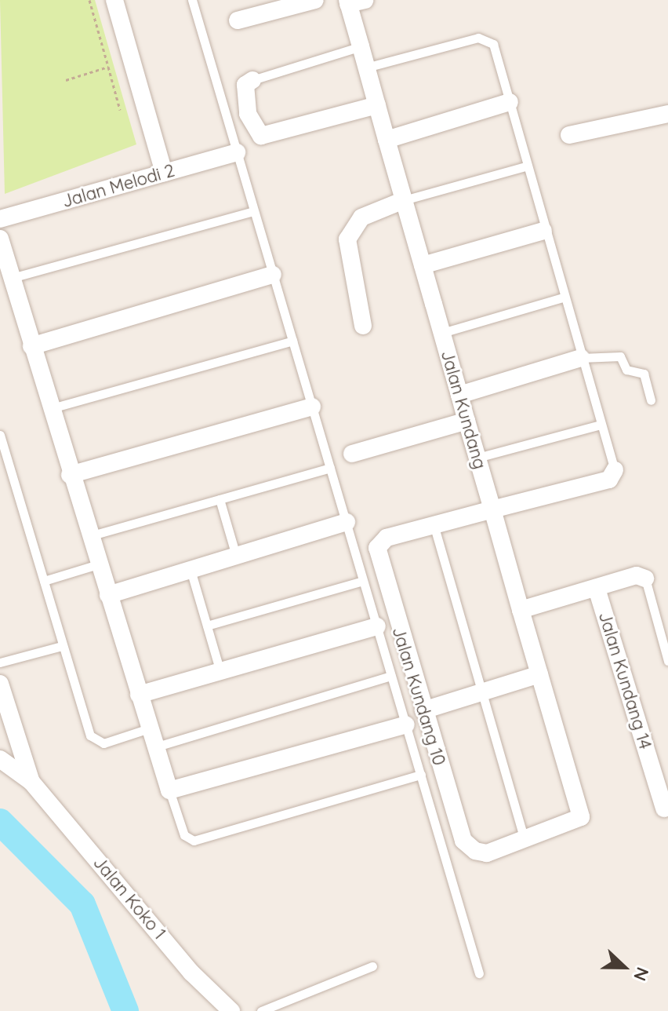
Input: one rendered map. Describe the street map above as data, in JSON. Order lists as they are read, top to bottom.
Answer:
{
  "streets": {
    "street": [
      "Jalan Melodi 2",
      "Jalan Kundang",
      "Jalan Kundang 14",
      "Jalan Kundang 10",
      "Jalan Koko 1"
    ]
  },
  "crossings": [
    ["Jalan Kundang", "Jalan Kundang 10"]
  ],
  "north": "right"
}
